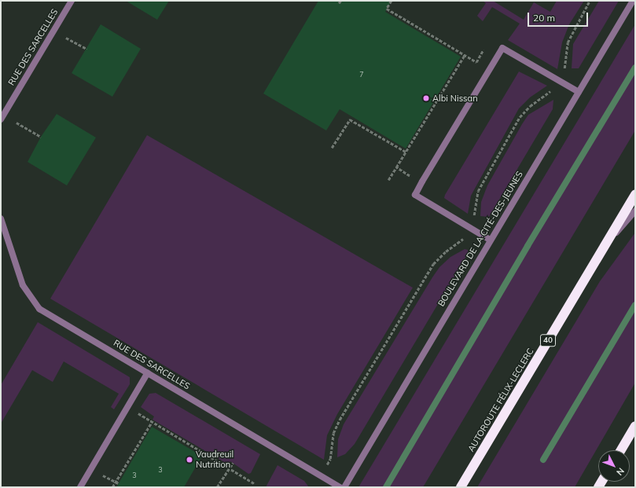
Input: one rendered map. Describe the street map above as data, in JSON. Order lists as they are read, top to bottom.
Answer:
{
  "streets": {
    "highway": ["40", "AUTOROUTE FÉLIX-LECLERC"],
    "street": ["RUE DES SARCELLES", "BOULEVARD DE LA CITÉ-DES-JEUNES"]
  },
  "places": ["Albi Nissan", "Vaudreuil Nutrition"],
  "house_numbers": ["7", "3", "3"],
  "scale_bar": "20 m",
  "north": "bottom right"
}
